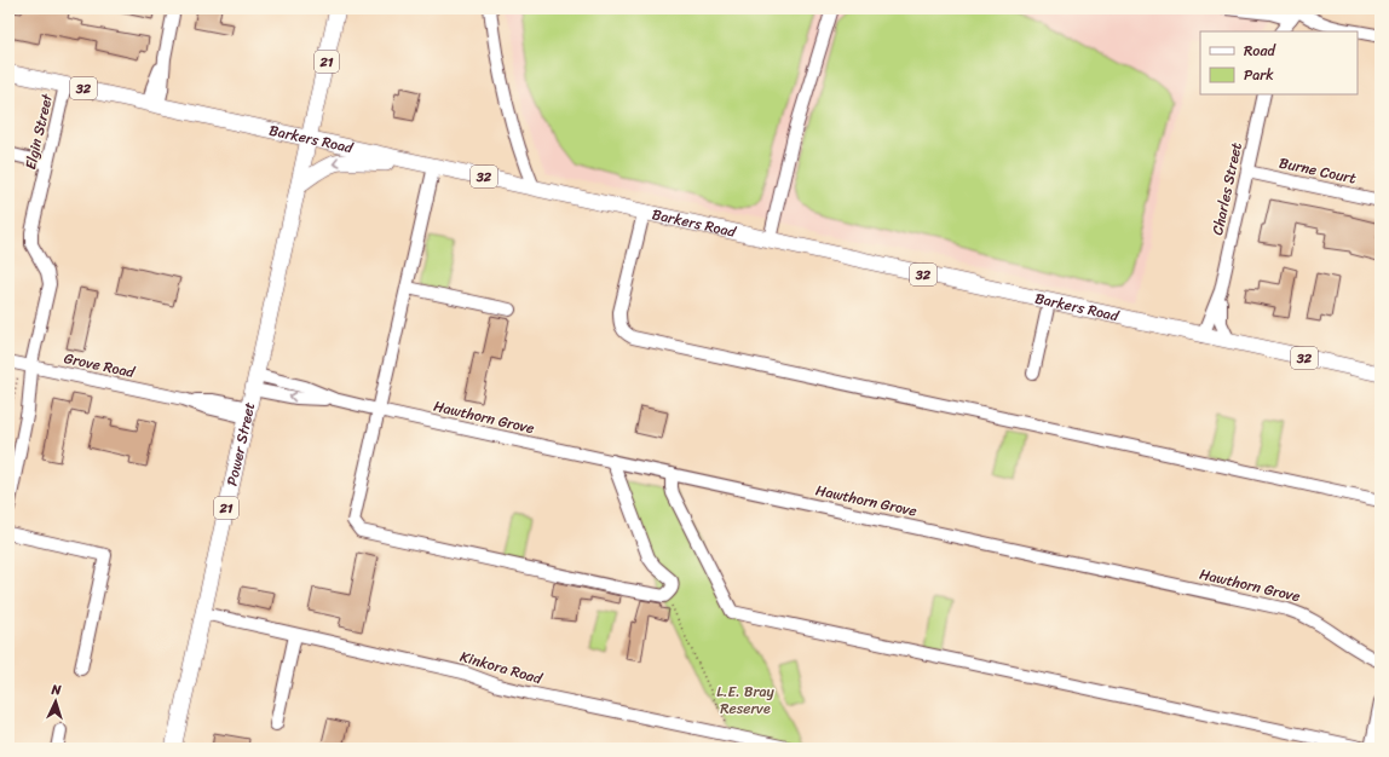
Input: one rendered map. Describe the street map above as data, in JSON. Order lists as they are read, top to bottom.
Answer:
{
  "streets": {
    "main road": [
      "21",
      "32",
      "Barkers Road",
      "Power Street"
    ],
    "street": [
      "Elgin Street",
      "Burne Court",
      "Charles Street",
      "Grove Road",
      "Hawthorn Grove",
      "Kinkora Road"
    ]
  },
  "crossings": [
    ["21", "Barkers Road"],
    ["21", "Power Street"],
    ["Elgin Street", "Barkers Road"],
    ["Elgin Street", "Grove Road"],
    ["Barkers Road", "Charles Street"],
    ["Barkers Road", "Power Street"],
    ["Burne Court", "Charles Street"],
    ["Grove Road", "Power Street"],
    ["Hawthorn Grove", "Power Street"],
    ["Power Street", "Kinkora Road"]
  ],
  "parks": ["L.E. Bray Reserve"],
  "legend": ["Road", "Park"],
  "north": "top"
}
